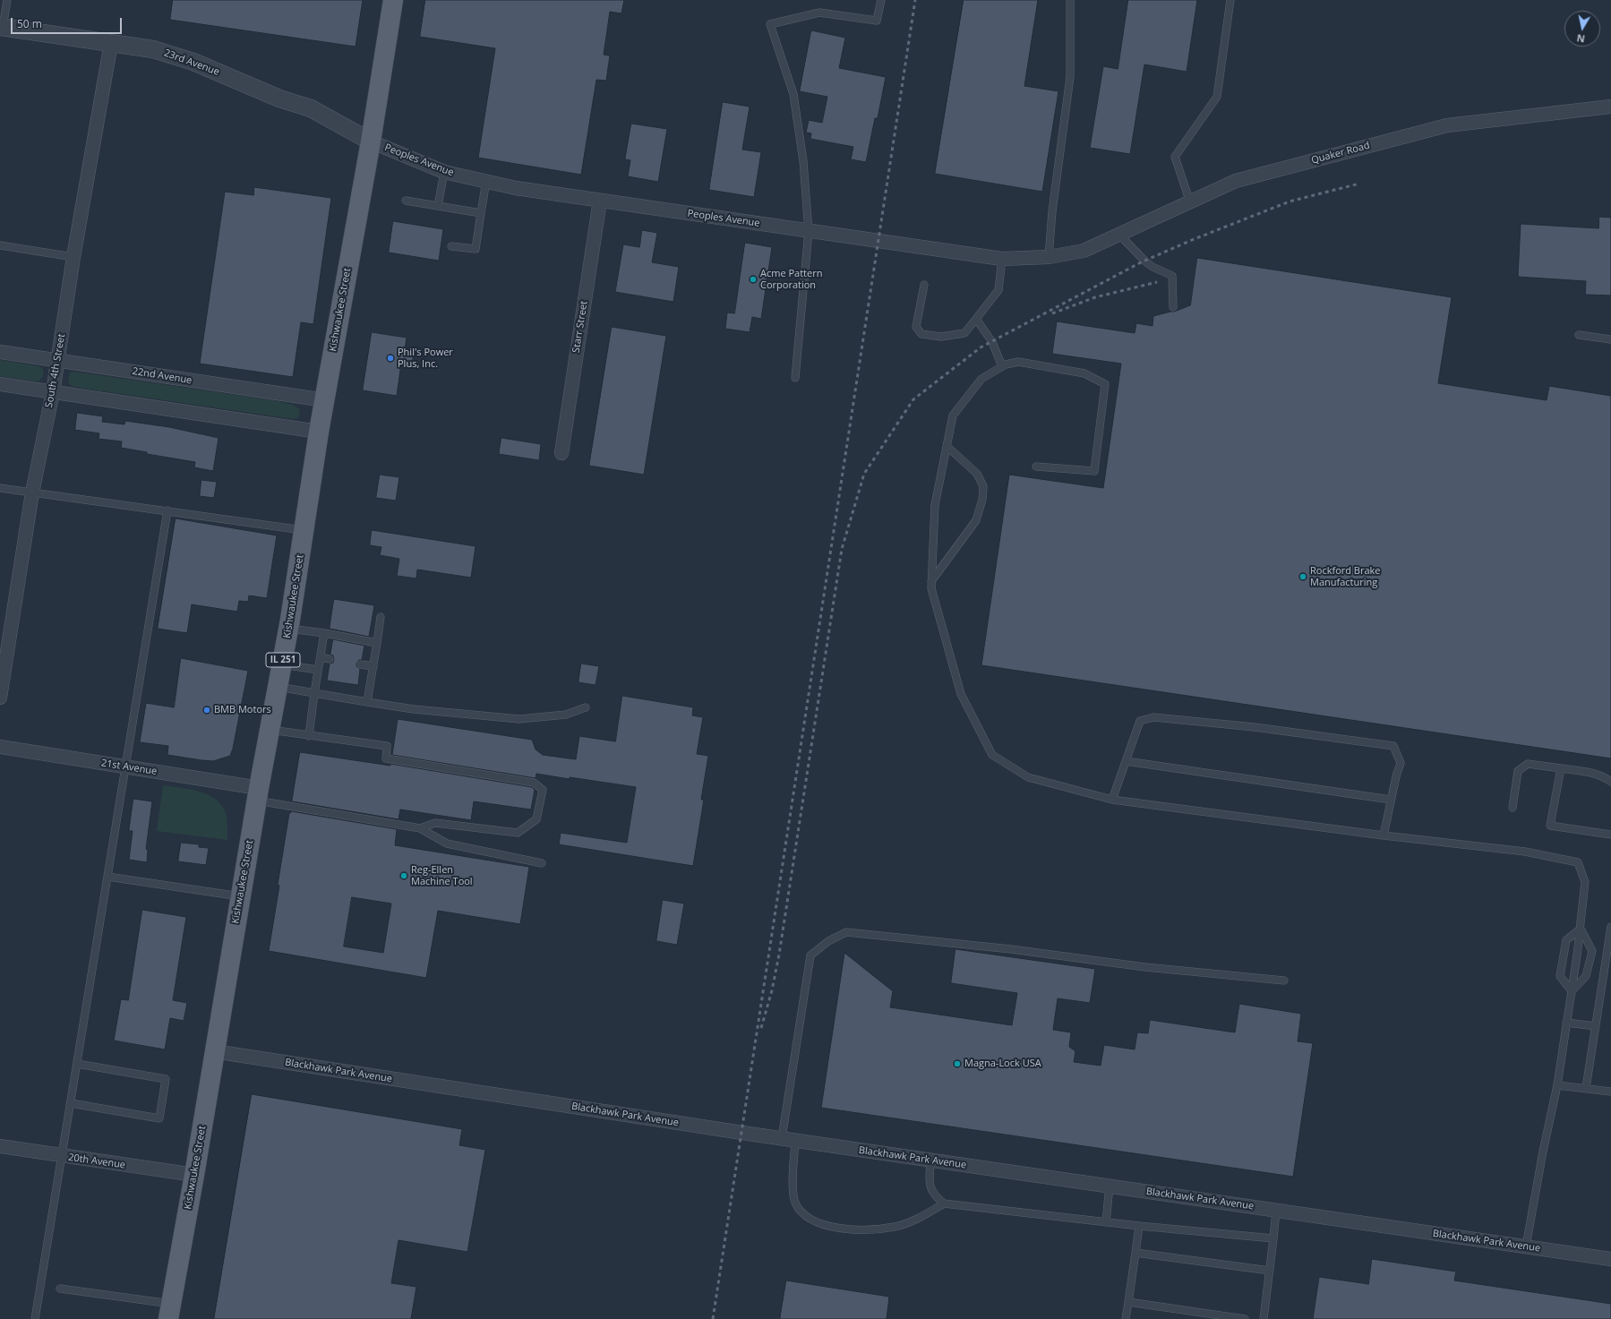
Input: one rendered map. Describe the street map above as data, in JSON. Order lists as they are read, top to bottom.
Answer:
{
  "streets": {
    "main road": ["Kishwaukee Street", "IL 251"],
    "street": [
      "23rd Avenue",
      "Quaker Road",
      "Peoples Avenue",
      "Starr Street",
      "South 4th Street",
      "22nd Avenue",
      "21st Avenue",
      "Blackhawk Park Avenue",
      "20th Avenue"
    ]
  },
  "crossings": [
    ["23rd Avenue", "Peoples Avenue"],
    ["23rd Avenue", "Kishwaukee Street"],
    ["23rd Avenue", "South 4th Street"],
    ["Quaker Road", "Peoples Avenue"],
    ["Peoples Avenue", "Kishwaukee Street"],
    ["Peoples Avenue", "Starr Street"],
    ["Kishwaukee Street", "22nd Avenue"],
    ["Kishwaukee Street", "21st Avenue"],
    ["Kishwaukee Street", "Blackhawk Park Avenue"],
    ["Kishwaukee Street", "20th Avenue"],
    ["South 4th Street", "22nd Avenue"]
  ],
  "places": [
    "Acme Pattern Corporation",
    "Phil's Power Plus, Inc.",
    "Rockford Brake Manufacturing",
    "BMB Motors",
    "Reg-Ellen Machine Tool",
    "Magna-Lock USA"
  ],
  "scale_bar": "50 m",
  "north": "bottom"
}
